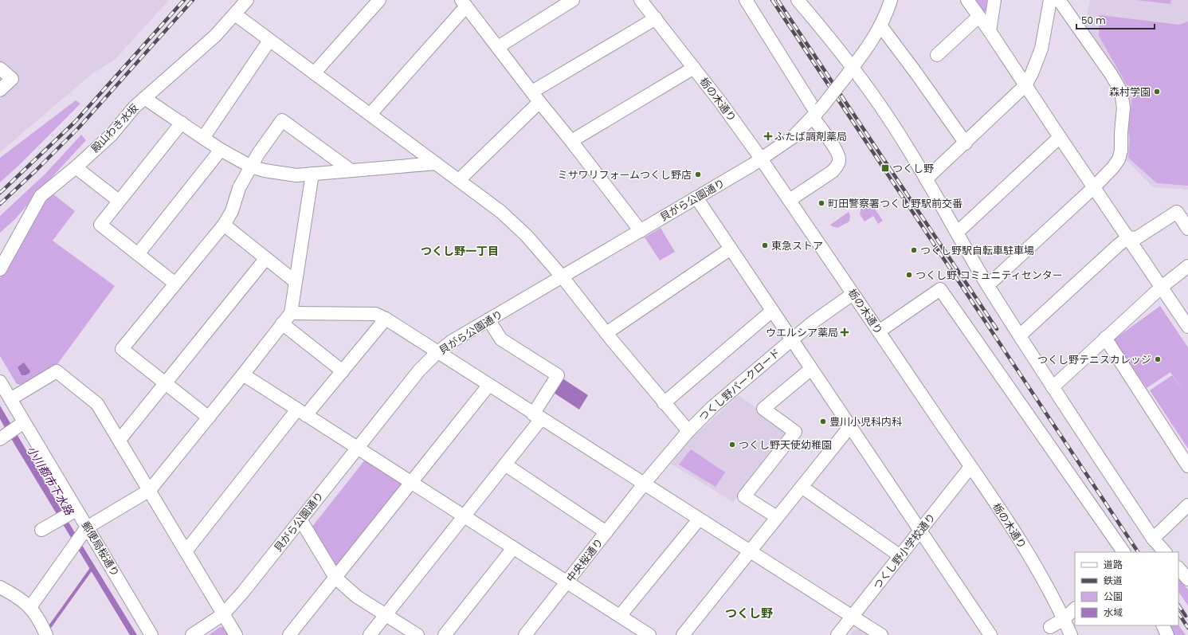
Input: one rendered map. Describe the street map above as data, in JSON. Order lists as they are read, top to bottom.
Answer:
{
  "streets": {
    "street": [
      "栃の木通り",
      "殿山わき水坂",
      "貝がら公園通り",
      "つくし野パークロード",
      "郵便局桜通り",
      "つくし野小学校通り",
      "中央桜通り"
    ]
  },
  "crossings": [
    ["栃の木通り", "貝がら公園通り"],
    ["栃の木通り", "つくし野小学校通り"],
    ["つくし野パークロード", "中央桜通り"]
  ],
  "districts": ["つくし野一丁目", "つくし野"],
  "water": ["小川都市下水路"],
  "places": {
    "other": [
      "森村学園",
      "ミサワリフォームつくし野店",
      "町田警察署つくし野駅前交番",
      "東急ストア",
      "つくし野駅自転車駐車場",
      "つくし野 コミュニティセンター",
      "つくし野テニスカレッジ",
      "豊川小児科内科",
      "つくし野天使幼稚園"
    ],
    "health": ["ふたば調剤薬局", "ウエルシア薬局"],
    "transit": ["つくし野"]
  },
  "legend": [
    "道路",
    "鉄道",
    "公園",
    "水域"
  ],
  "scale_bar": "50 m"
}
